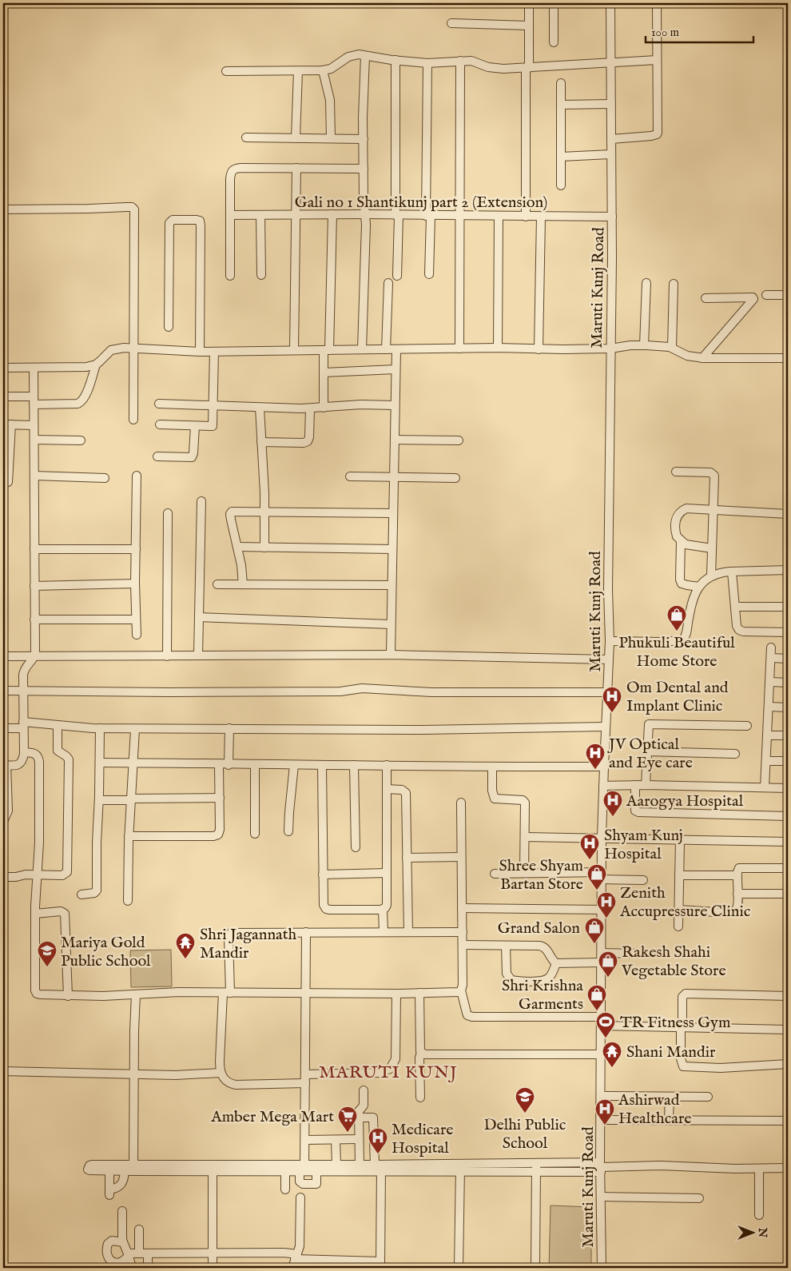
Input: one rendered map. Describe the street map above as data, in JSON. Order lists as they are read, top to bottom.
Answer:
{
  "streets": {
    "street": ["Gali no 1 Shantikunj part 2 (Extension)", "Maruti Kunj Road"]
  },
  "crossings": [
    ["Gali no 1 Shantikunj part 2 (Extension)", "Maruti Kunj Road"]
  ],
  "districts": ["MARUTI KUNJ"],
  "places": {
    "shop": [
      "Phukuli Beautiful Home Store",
      "Shree Shyam Bartan Store",
      "Grand Salon",
      "Rakesh Shahi Vegetable Store",
      "Shri Krishna Garments"
    ],
    "hospital": [
      "Om Dental and Implant Clinic",
      "JV Optical and Eye care",
      "Aarogya Hospital",
      "Shyam Kunj Hospital",
      "Zenith Accupressure Clinic",
      "Ashirwad Healthcare",
      "Medicare Hospital"
    ],
    "temple": ["Shri Jagannath Mandir", "Shani Mandir"],
    "school or university": ["Mariya Gold Public School", "Delhi Public School"],
    "sports": ["TR Fitness Gym"],
    "supermarket": ["Amber Mega Mart"]
  },
  "scale_bar": "100 m",
  "north": "right"
}
